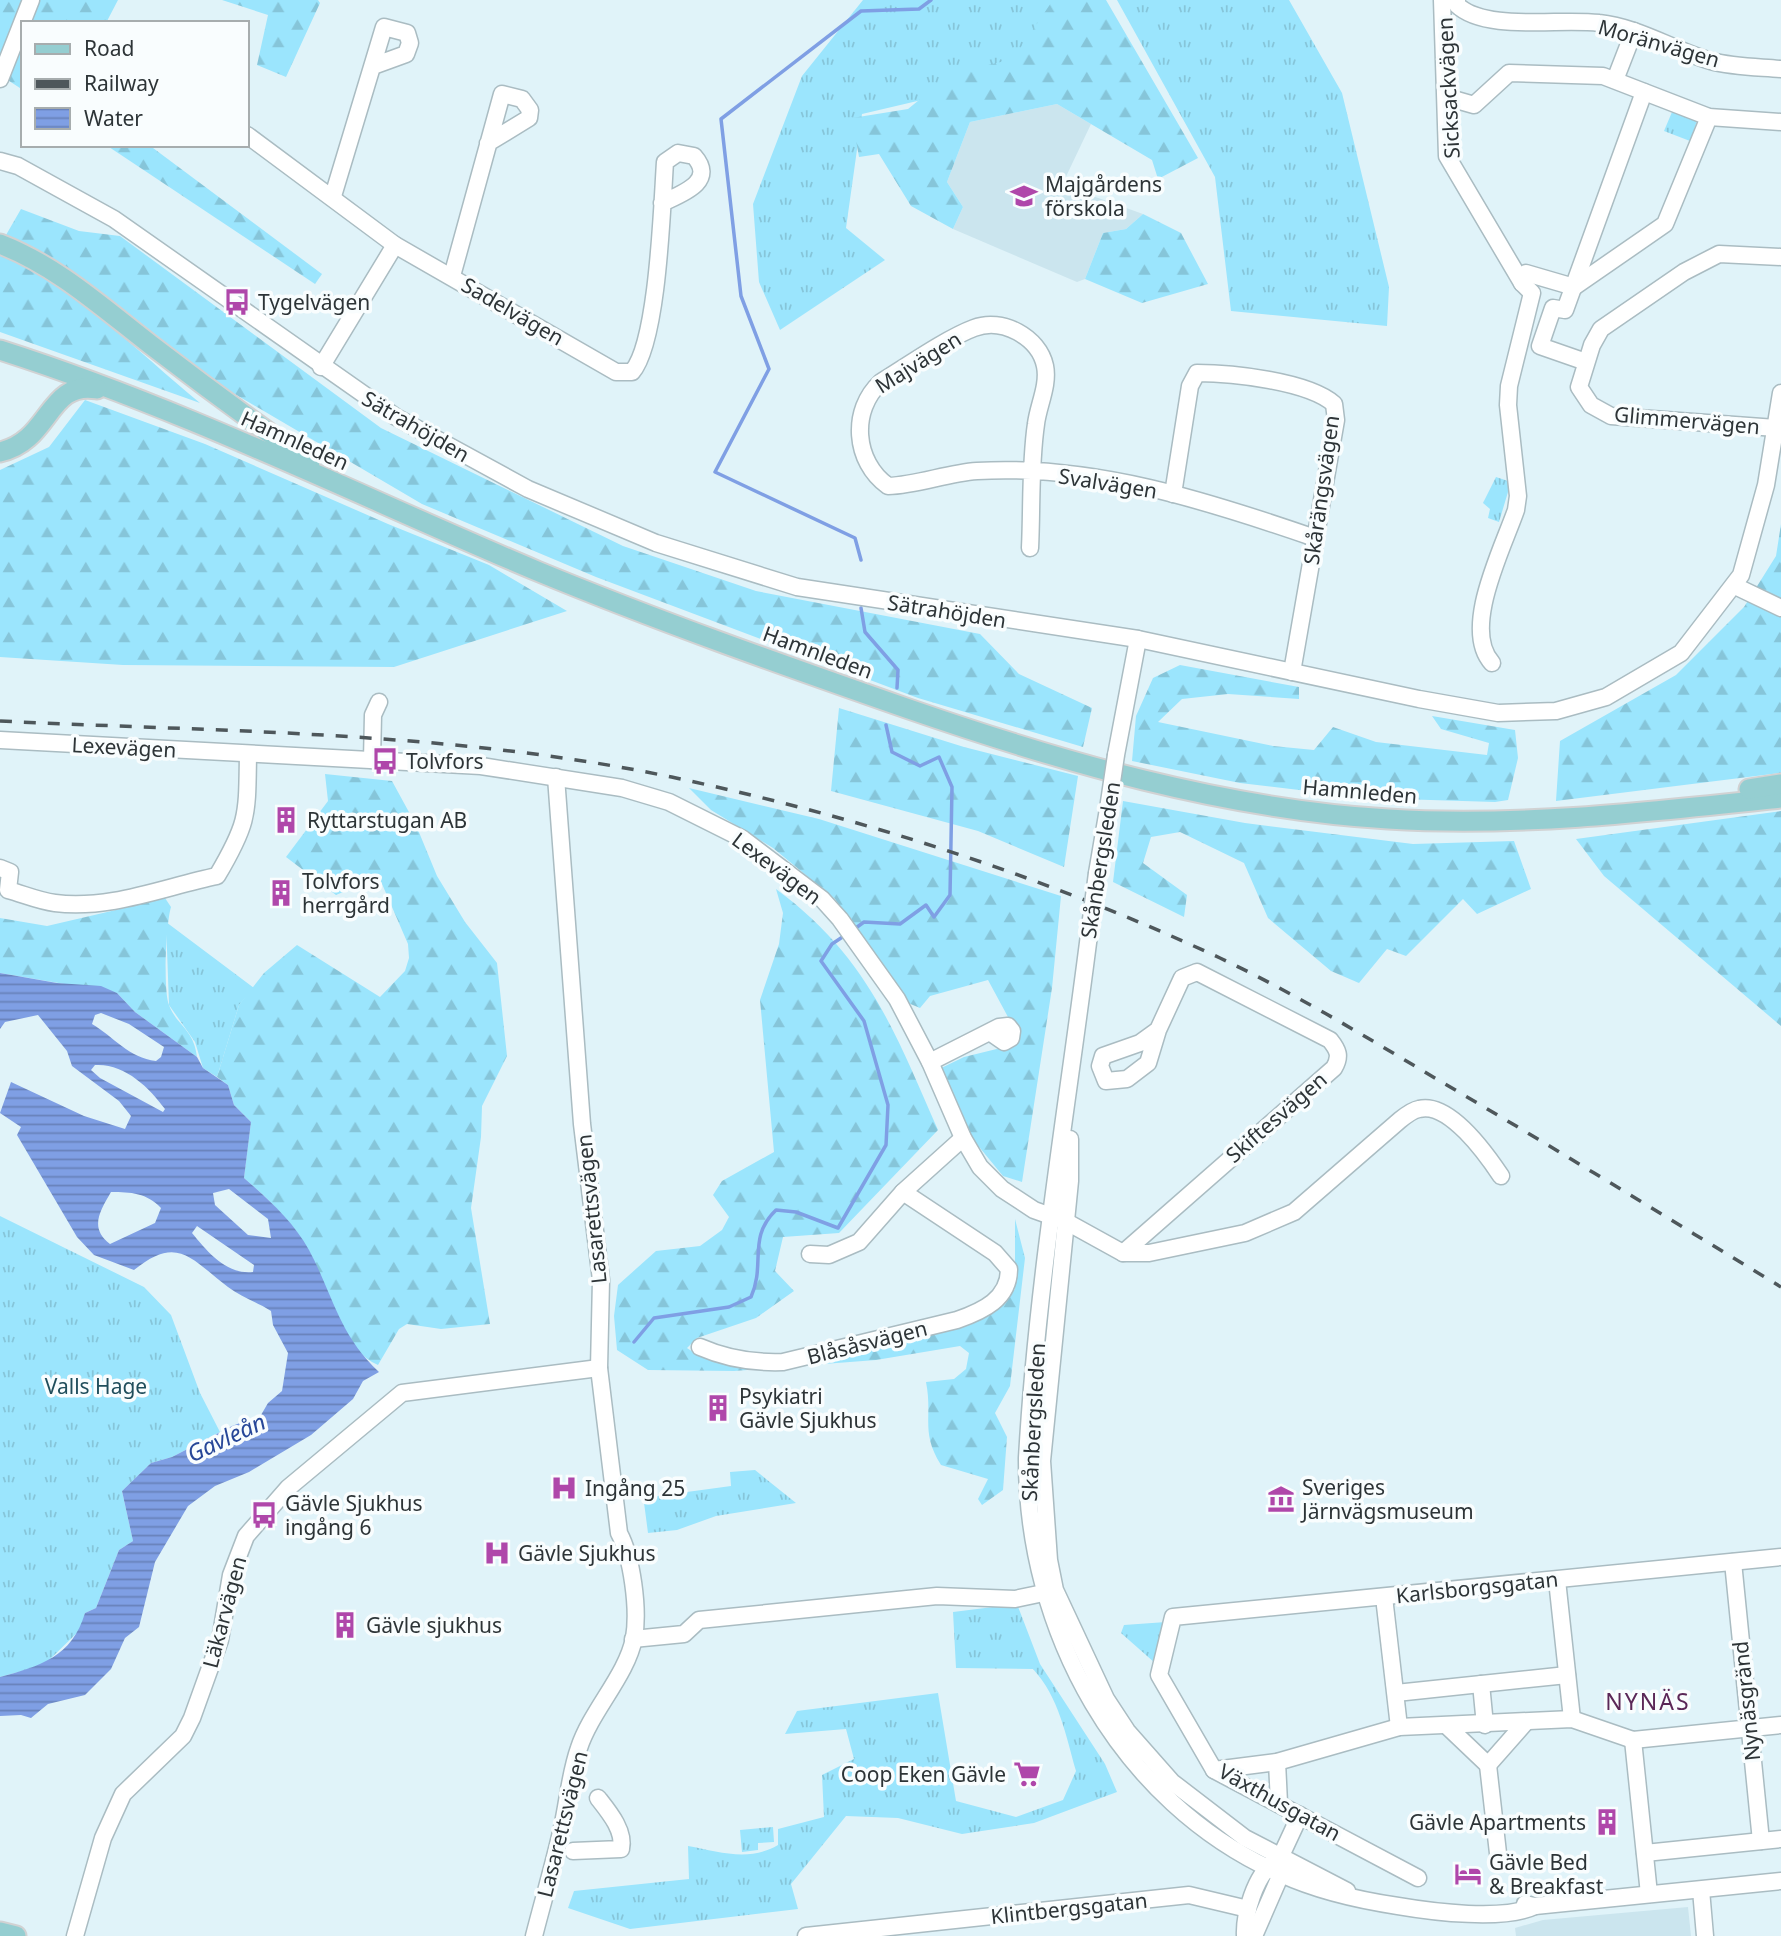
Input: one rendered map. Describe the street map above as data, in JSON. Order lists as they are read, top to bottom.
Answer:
{
  "streets": {
    "main road": ["Hamnleden"],
    "street": [
      "Moränvägen",
      "Sicksackvägen",
      "Sadelvägen",
      "Majvägen",
      "Glimmervägen",
      "Sätrahöjden",
      "Svalvägen",
      "Skårängsvägen",
      "Lexevägen",
      "Skånbergsleden",
      "Skiftesvägen",
      "Lasarettsvägen",
      "Blåsåsvägen",
      "Karlsborgsgatan",
      "Läkarvägen",
      "Nynäsgränd",
      "Växthusgatan",
      "Klintbergsgatan"
    ]
  },
  "crossings": [
    ["Moränvägen", "Sicksackvägen"],
    ["Majvägen", "Svalvägen"],
    ["Glimmervägen", "Sätrahöjden"],
    ["Sätrahöjden", "Skårängsvägen"],
    ["Sätrahöjden", "Skånbergsleden"],
    ["Svalvägen", "Skårängsvägen"],
    ["Lexevägen", "Skånbergsleden"],
    ["Lexevägen", "Lasarettsvägen"],
    ["Lasarettsvägen", "Läkarvägen"],
    ["Karlsborgsgatan", "Nynäsgränd"],
    ["Karlsborgsgatan", "Växthusgatan"]
  ],
  "districts": ["NYNÄS"],
  "water": ["Gavleån"],
  "parks": ["Valls Hage"],
  "places": {
    "school or university": ["Majgårdens förskola"],
    "bus stop": ["Tygelvägen", "Tolvfors", "Gävle Sjukhus ingång 6"],
    "building": [
      "Ryttarstugan AB",
      "Tolvfors herrgård",
      "Psykiatri Gävle Sjukhus",
      "Gävle sjukhus",
      "Gävle Apartments"
    ],
    "hospital": ["Ingång 25", "Gävle Sjukhus"],
    "museum": ["Sveriges Järnvägsmuseum"],
    "supermarket": ["Coop Eken Gävle"],
    "hotel": ["Gävle Bed & Breakfast"]
  },
  "legend": ["Road", "Railway", "Water"]
}
